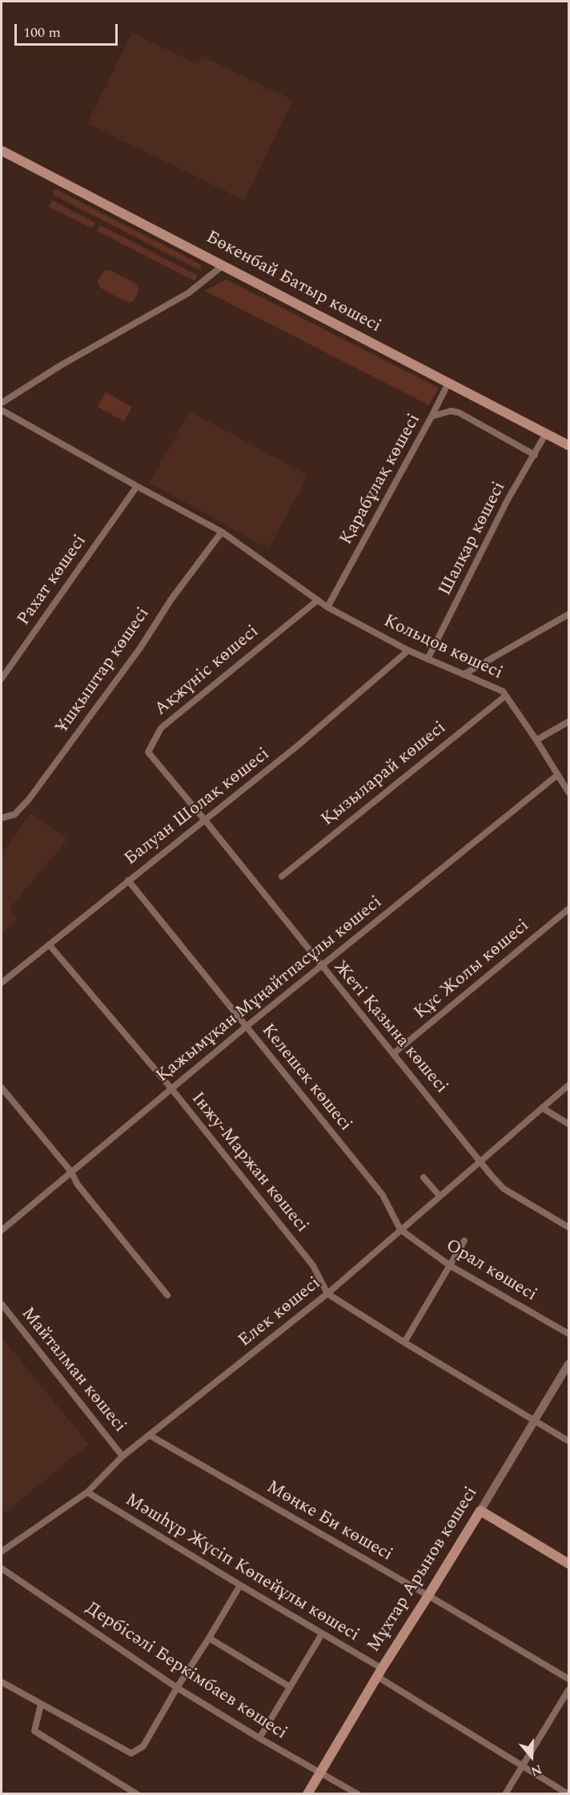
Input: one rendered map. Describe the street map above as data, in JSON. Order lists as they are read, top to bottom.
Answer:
{
  "streets": {
    "main road": ["Бөкенбай Батыр көшесі", "Мұхтар Арынов көшесі"],
    "street": [
      "Қарабұлақ көшесі",
      "Шалқар көшесі",
      "Рахат көшесі",
      "Кольцов көшесі",
      "Ұшқыштар көшесі",
      "Ақжүніс көшесі",
      "Қызыларай көшесі",
      "Балуан Шолақ көшесі",
      "Құс Жолы көшесі",
      "Қажымұқан Мұңайтпасұлы көшесі",
      "Жеті Қазына көшесі",
      "Келешек көшесі",
      "Інжу-Маржан көшесі",
      "Орал көшесі",
      "Елек көшесі",
      "Майталман көшесі",
      "Мөңке Би көшесі",
      "Мәшһүр Жүсіп Көпейұлы көшесі",
      "Дербісәлі Беркімбаев көшесі"
    ]
  },
  "crossings": [
    ["Бөкенбай Батыр көшесі", "Шалқар көшесі"],
    ["Қарабұлақ көшесі", "Шалқар көшесі"],
    ["Қарабұлақ көшесі", "Кольцов көшесі"],
    ["Шалқар көшесі", "Кольцов көшесі"],
    ["Рахат көшесі", "Кольцов көшесі"],
    ["Кольцов көшесі", "Ұшқыштар көшесі"],
    ["Кольцов көшесі", "Ақжүніс көшесі"],
    ["Кольцов көшесі", "Қызыларай көшесі"],
    ["Кольцов көшесі", "Балуан Шолақ көшесі"],
    ["Кольцов көшесі", "Қажымұқан Мұңайтпасұлы көшесі"],
    ["Ақжүніс көшесі", "Балуан Шолақ көшесі"],
    ["Ақжүніс көшесі", "Жеті Қазына көшесі"],
    ["Балуан Шолақ көшесі", "Жеті Қазына көшесі"],
    ["Балуан Шолақ көшесі", "Келешек көшесі"],
    ["Балуан Шолақ көшесі", "Інжу-Маржан көшесі"],
    ["Құс Жолы көшесі", "Жеті Қазына көшесі"],
    ["Қажымұқан Мұңайтпасұлы көшесі", "Жеті Қазына көшесі"],
    ["Қажымұқан Мұңайтпасұлы көшесі", "Келешек көшесі"],
    ["Қажымұқан Мұңайтпасұлы көшесі", "Інжу-Маржан көшесі"],
    ["Жеті Қазына көшесі", "Елек көшесі"],
    ["Келешек көшесі", "Орал көшесі"],
    ["Келешек көшесі", "Елек көшесі"],
    ["Інжу-Маржан көшесі", "Елек көшесі"],
    ["Орал көшесі", "Елек көшесі"],
    ["Елек көшесі", "Майталман көшесі"],
    ["Елек көшесі", "Мөңке Би көшесі"],
    ["Елек көшесі", "Мәшһүр Жүсіп Көпейұлы көшесі"],
    ["Мөңке Би көшесі", "Мұхтар Арынов көшесі"],
    ["Мәшһүр Жүсіп Көпейұлы көшесі", "Мұхтар Арынов көшесі"],
    ["Мұхтар Арынов көшесі", "Дербісәлі Беркімбаев көшесі"]
  ],
  "scale_bar": "100 m",
  "north": "bottom"
}
